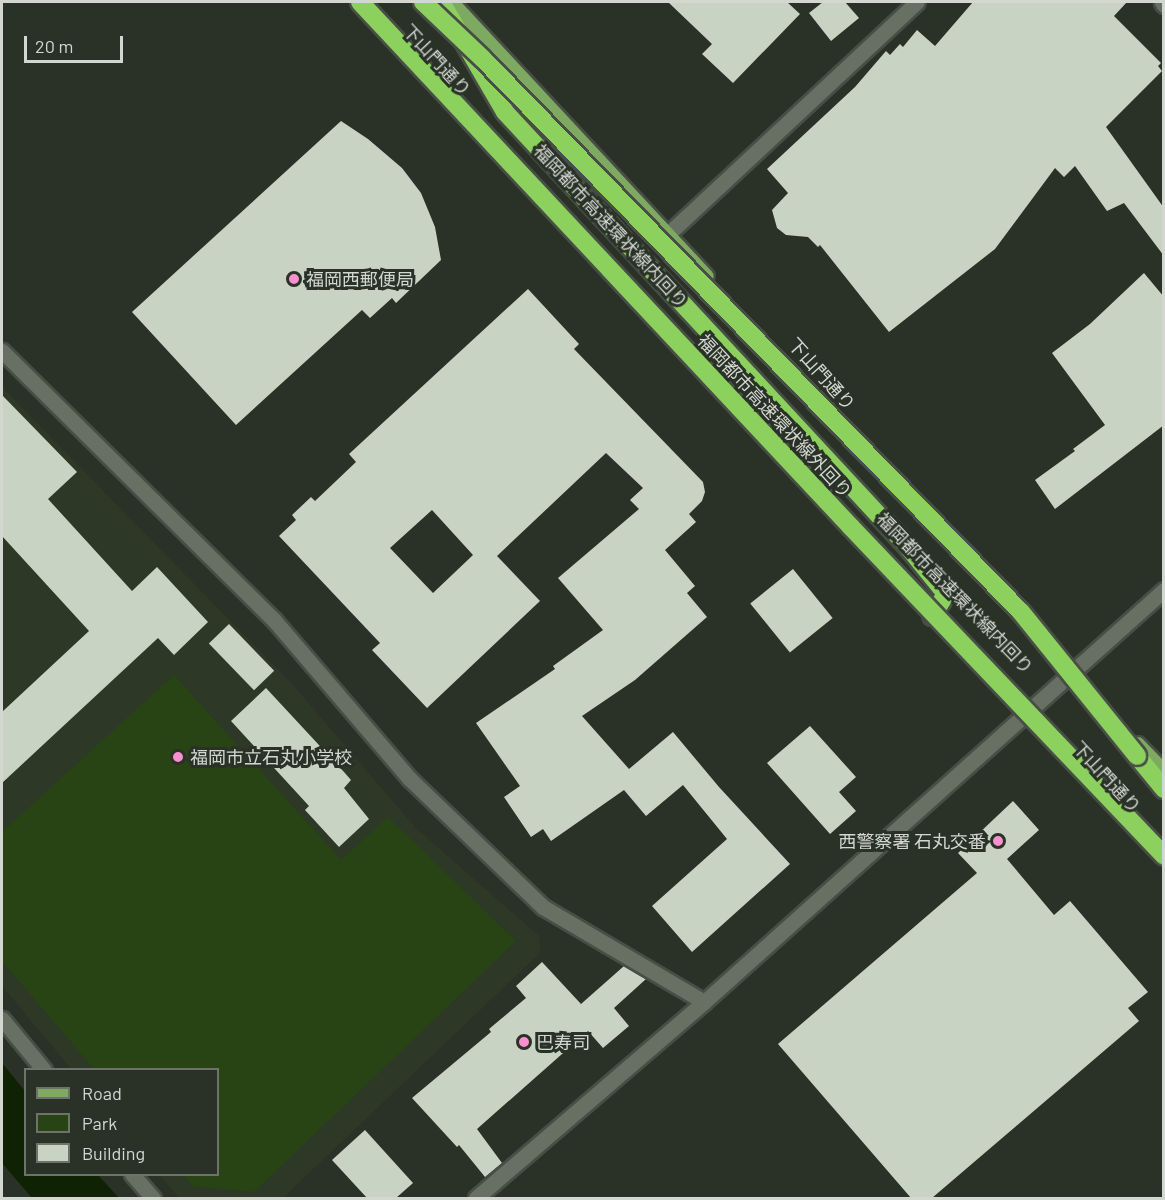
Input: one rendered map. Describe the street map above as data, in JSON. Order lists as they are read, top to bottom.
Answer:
{
  "streets": {
    "highway": ["福岡都市高速環状線内回り", "福岡都市高速環状線外回り"],
    "main road": ["下山門通り"]
  },
  "crossings": [
    ["下山門通り", "福岡都市高速環状線外回り"]
  ],
  "places": [
    "福岡西郵便局",
    "福岡市立石丸小学校",
    "西警察署 石丸交番",
    "巴寿司"
  ],
  "legend": ["Road", "Park", "Building"],
  "scale_bar": "20 m"
}
